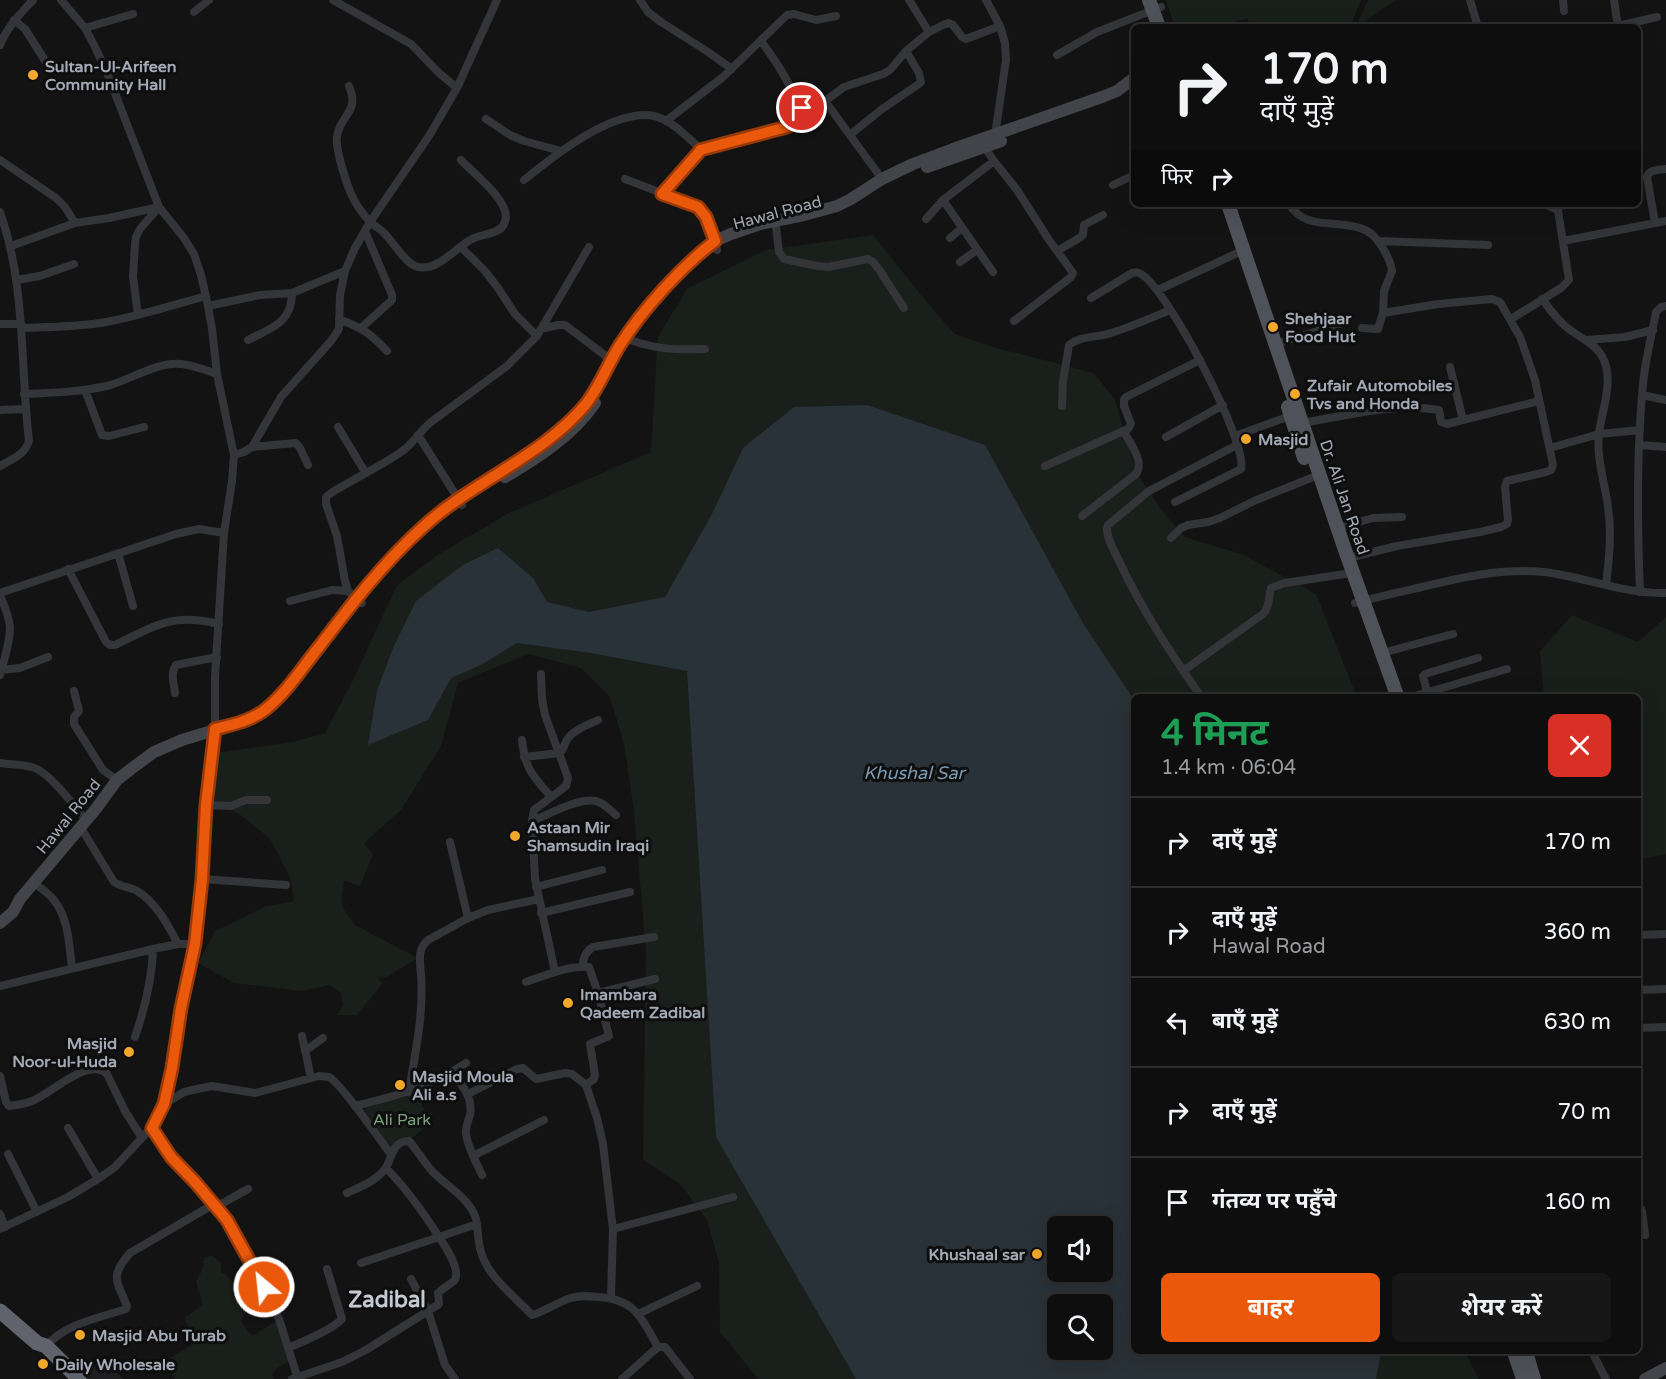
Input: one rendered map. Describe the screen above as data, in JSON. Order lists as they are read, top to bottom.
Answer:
{
  "streets": {
    "main road": ["Hawal Road", "Dr. Ali Jan Road"]
  },
  "districts": ["Zadibal"],
  "water": ["Khushal Sar"],
  "parks": ["Ali Park"],
  "places": [
    "Sultan-Ul-Arifeen Community Hall",
    "Shehjaar Food Hut",
    "Zufair Automobiles Tvs and Honda",
    "Masjid",
    "Astaan Mir Shamsudin Iraqi",
    "Imambara Qadeem Zadibal",
    "Masjid Noor-ul-Huda",
    "Masjid Moula Ali a.s",
    "Khushaal sar",
    "Masjid Abu Turab",
    "Daily Wholesale"
  ],
  "page": {
    "turn": ["170 m", "दाएँ मुड़ें"],
    "then": "फिर",
    "heading": ["4 मिनट", "1.4 km · 06:04"],
    "list": [
      {
        "name": "दाएँ मुड़ें",
        "value": "170 m"
      },
      {
        "name": "दाएँ मुड़ें",
        "note": "Hawal Road",
        "value": "360 m"
      },
      {
        "name": "बाएँ मुड़ें",
        "value": "630 m"
      },
      {
        "name": "दाएँ मुड़ें",
        "value": "70 m"
      },
      {
        "name": "गंतव्य पर पहुँचे",
        "value": "160 m"
      }
    ],
    "buttons": ["बाहर", "शेयर करें"]
  }
}
